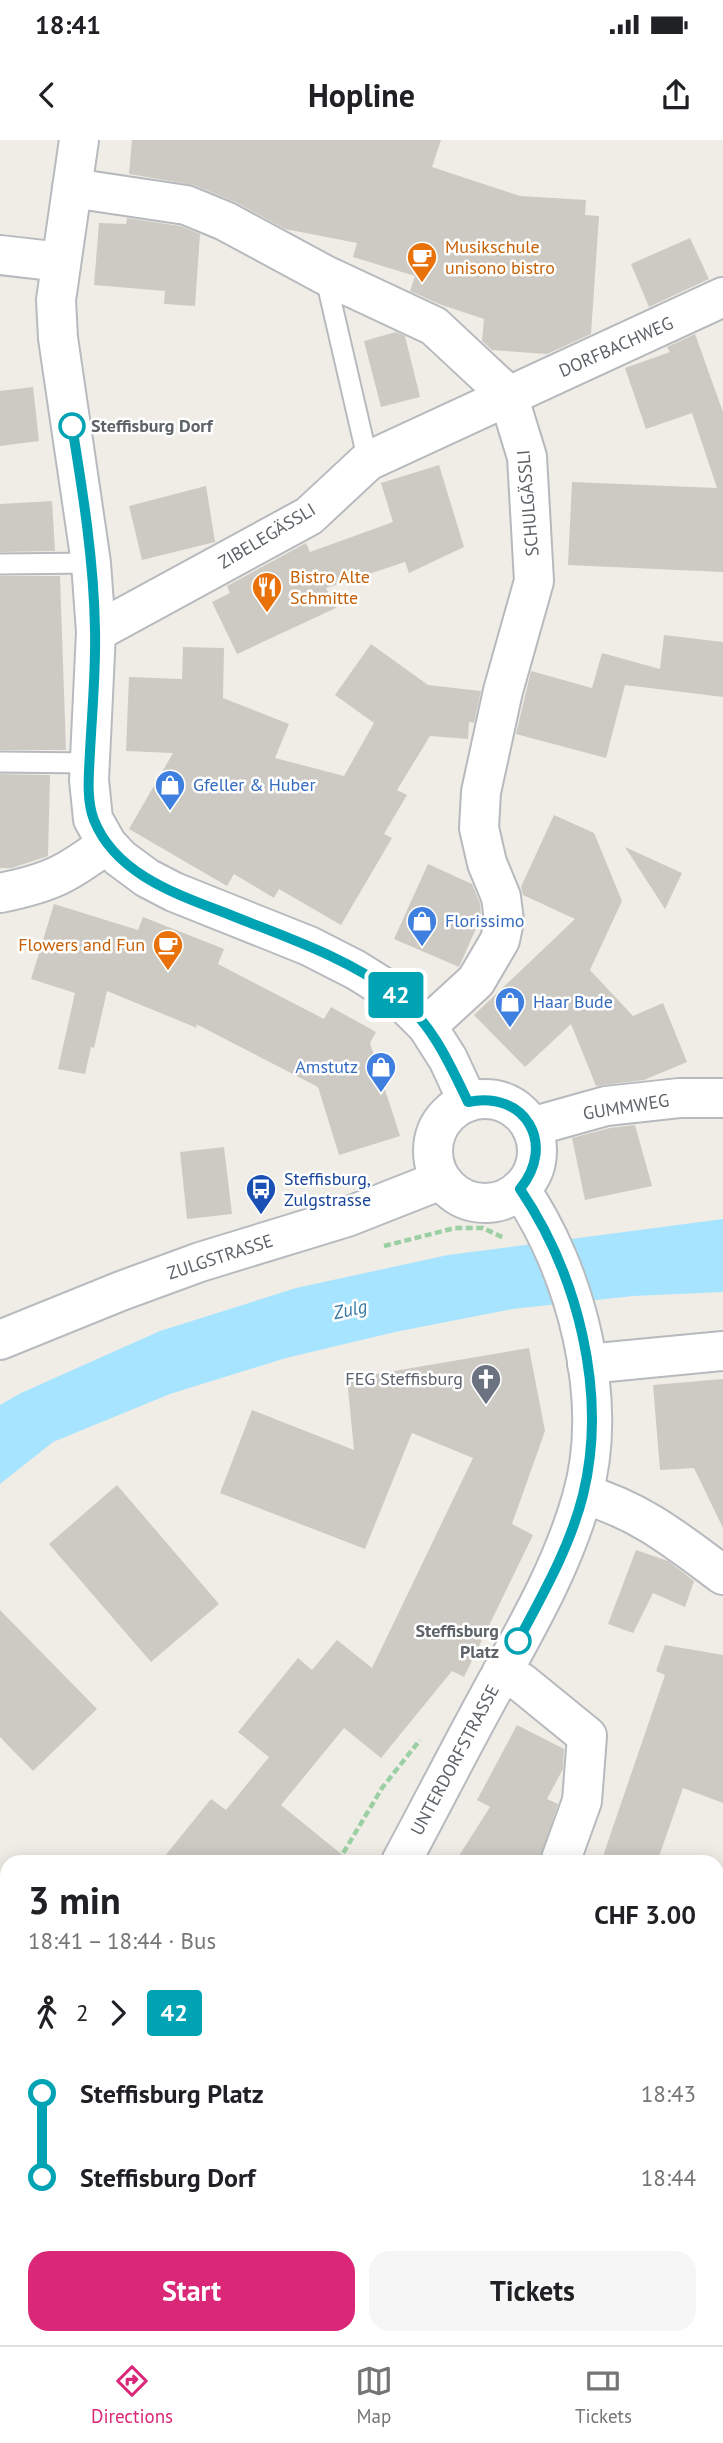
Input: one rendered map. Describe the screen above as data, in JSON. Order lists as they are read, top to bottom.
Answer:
{
  "streets": {
    "street": [
      "DORFBACHWEG",
      "SCHULGÄSSLI",
      "ZIBELEGÄSSLI",
      "GUMMWEG",
      "ZULGSTRASSE",
      "UNTERDORFSTRASSE"
    ]
  },
  "crossings": [
    ["DORFBACHWEG", "SCHULGÄSSLI"],
    ["DORFBACHWEG", "ZIBELEGÄSSLI"],
    ["SCHULGÄSSLI", "ZIBELEGÄSSLI"],
    ["GUMMWEG", "ZULGSTRASSE"],
    ["GUMMWEG", "UNTERDORFSTRASSE"],
    ["ZULGSTRASSE", "UNTERDORFSTRASSE"]
  ],
  "water": ["Zulg"],
  "places": {
    "cafe": ["Musikschule unisono bistro", "Flowers and Fun"],
    "other": ["Steffisburg Dorf", "Steffisburg Platz"],
    "restaurant": ["Bistro Alte Schmitte"],
    "shop": [
      "Gfeller & Huber",
      "Florissimo",
      "Haar Bude",
      "Amstutz"
    ],
    "bus stop": ["Steffisburg, Zulgstrasse"],
    "church": ["FEG Steffisburg"]
  },
  "lines": ["bus line 42"],
  "page": {
    "status": "18:41",
    "header": "Hopline",
    "on_map": "42",
    "heading": ["3 min", "18:41 – 18:44 · Bus", "CHF 3.00"],
    "legs": ["2", "42"],
    "list": [
      {
        "name": "Steffisburg Platz",
        "value": "18:43"
      },
      {
        "name": "Steffisburg Dorf",
        "value": "18:44"
      }
    ],
    "buttons": ["Start", "Tickets"],
    "tabs": ["Directions", "Map", "Tickets"]
  }
}
